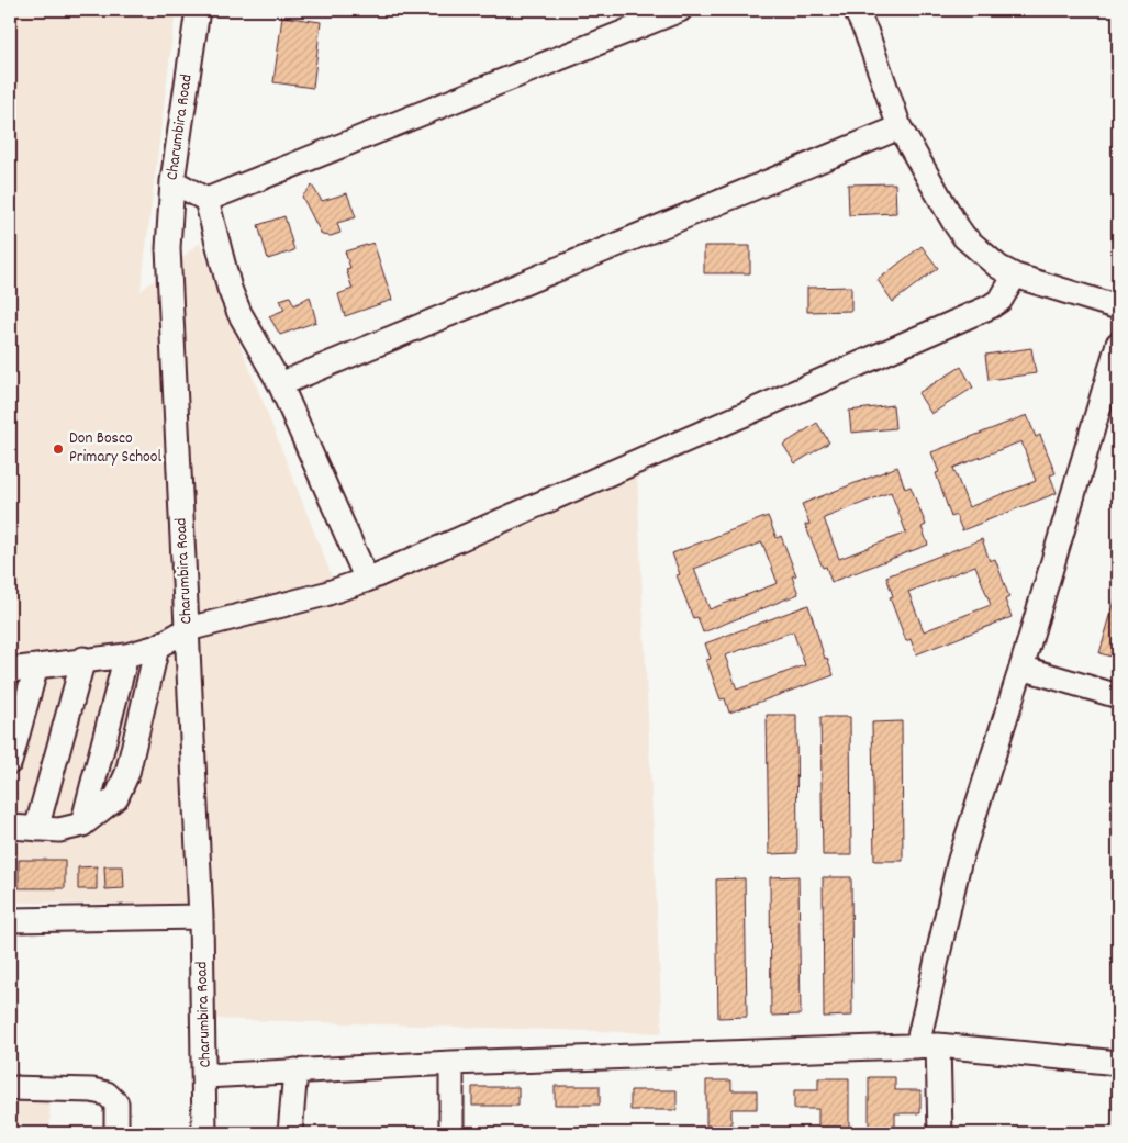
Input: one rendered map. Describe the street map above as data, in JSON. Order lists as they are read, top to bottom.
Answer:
{
  "streets": {
    "street": ["Charumbira Road"]
  },
  "places": ["Don Bosco Primary School"]
}
